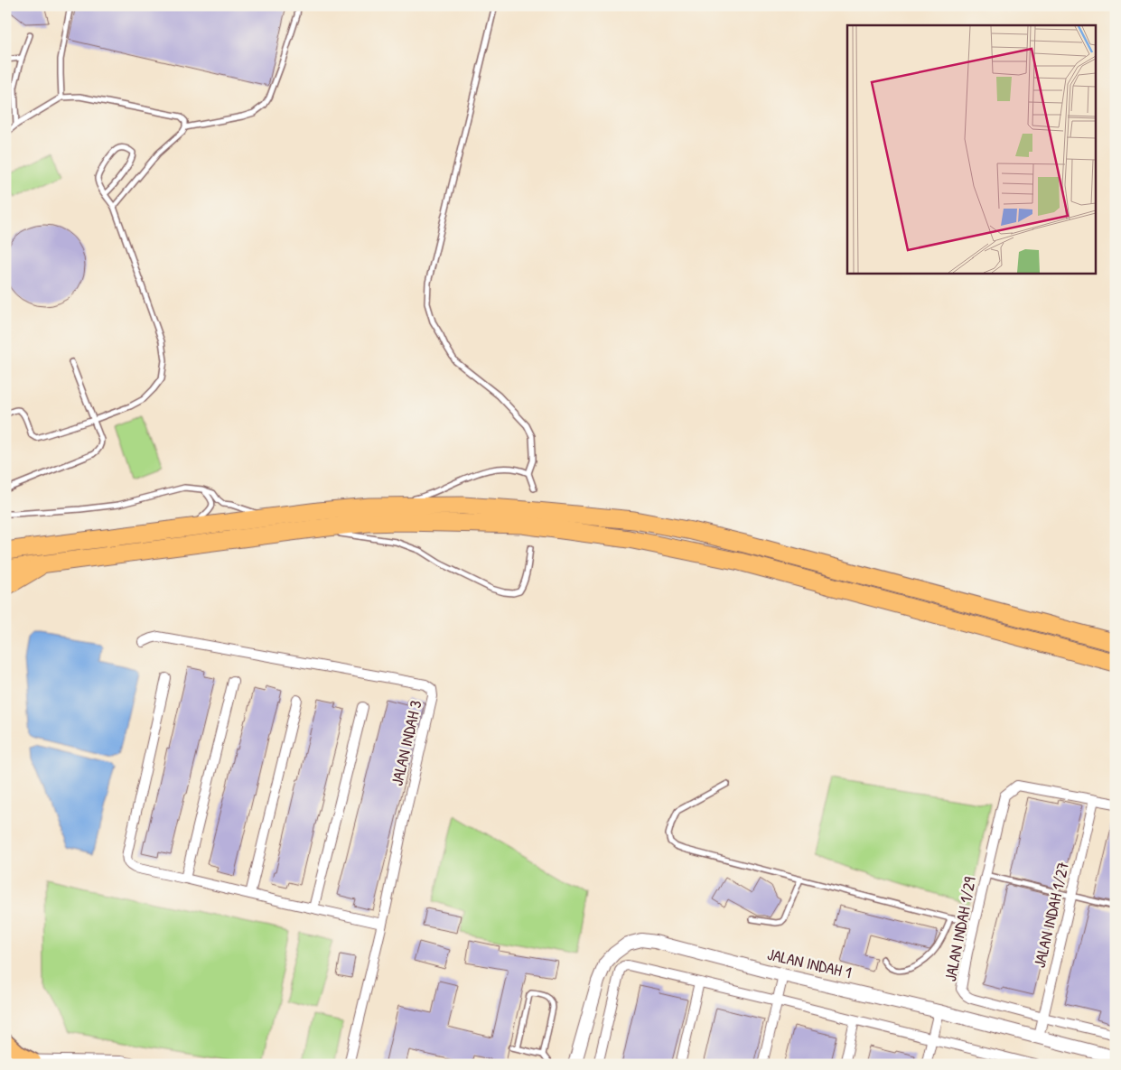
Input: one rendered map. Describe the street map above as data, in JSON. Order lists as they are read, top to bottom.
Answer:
{
  "streets": {
    "street": [
      "JALAN INDAH 3",
      "JALAN INDAH 1/27",
      "JALAN INDAH 1/29",
      "JALAN INDAH 1"
    ]
  },
  "crossings": [
    ["JALAN INDAH 1/27", "JALAN INDAH 1/29"],
    ["JALAN INDAH 1/27", "JALAN INDAH 1"]
  ]
}
